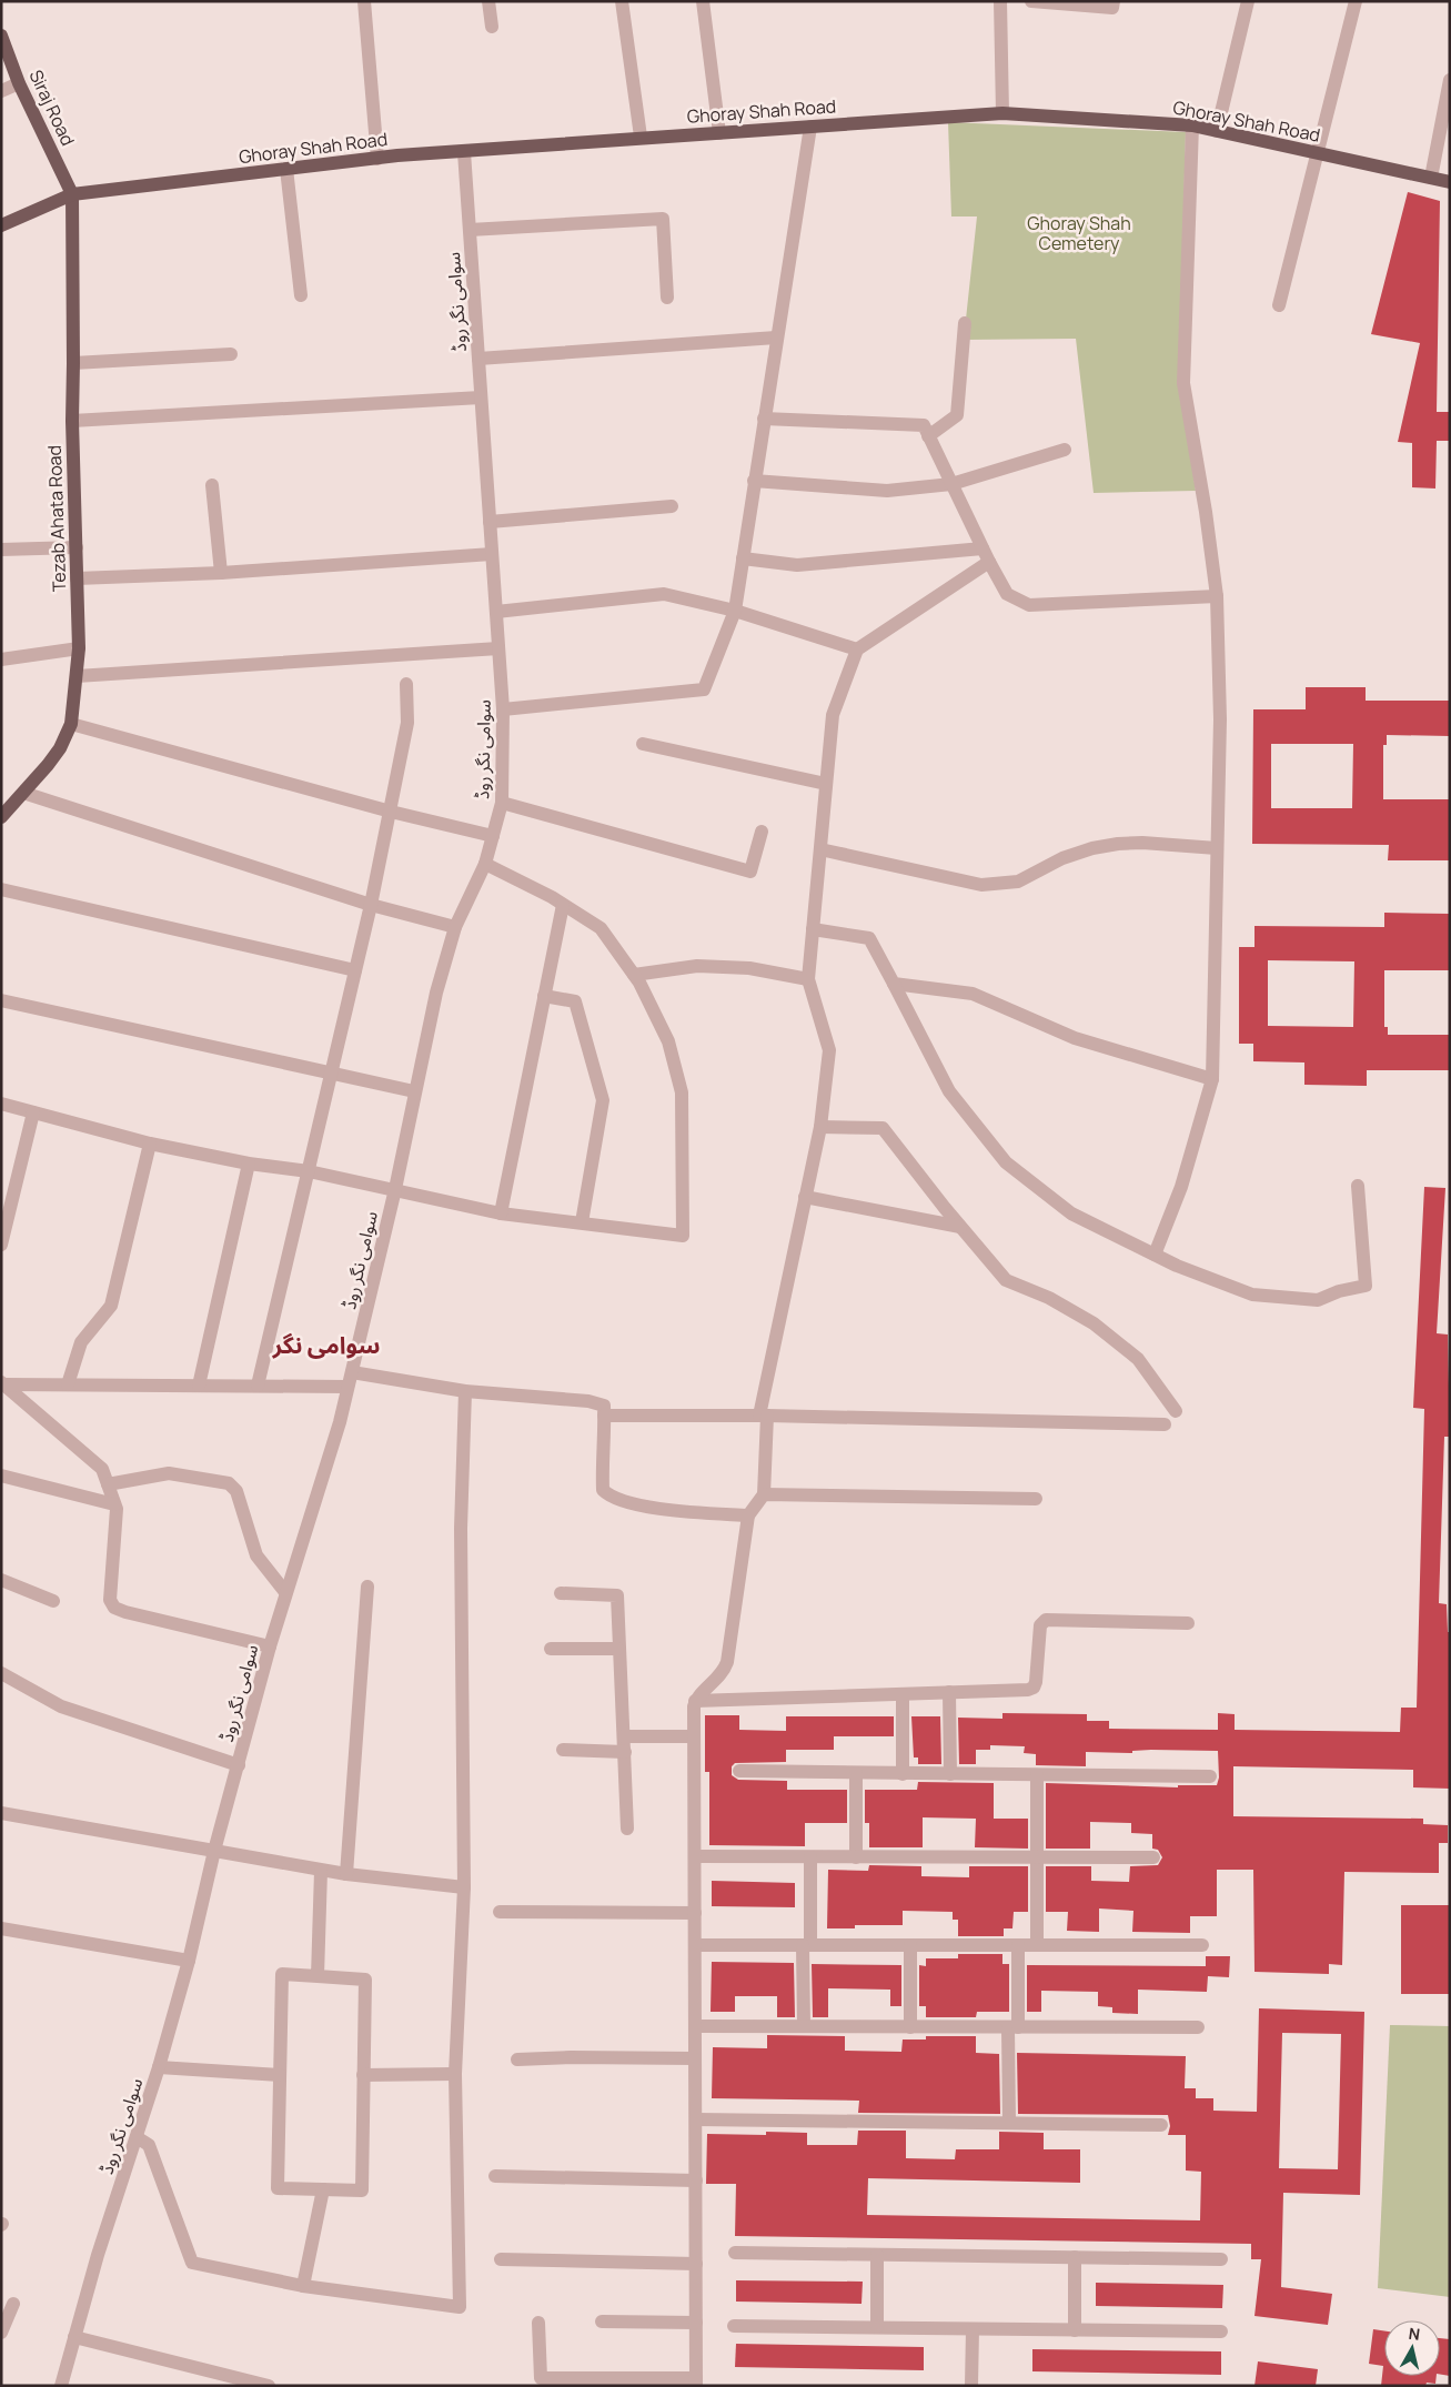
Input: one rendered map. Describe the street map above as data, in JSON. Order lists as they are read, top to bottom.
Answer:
{
  "streets": {
    "main road": ["Siraj Road", "Ghoray Shah Road", "Tezab Ahata Road"],
    "street": ["سوامی نگر روڈ"]
  },
  "crossings": [
    ["Siraj Road", "Ghoray Shah Road"],
    ["Siraj Road", "Tezab Ahata Road"],
    ["Ghoray Shah Road", "سوامی نگر روڈ"],
    ["Ghoray Shah Road", "Tezab Ahata Road"]
  ],
  "districts": ["سوامی نگر"],
  "parks": ["Ghoray Shah Cemetery"],
  "north": "top"
}
